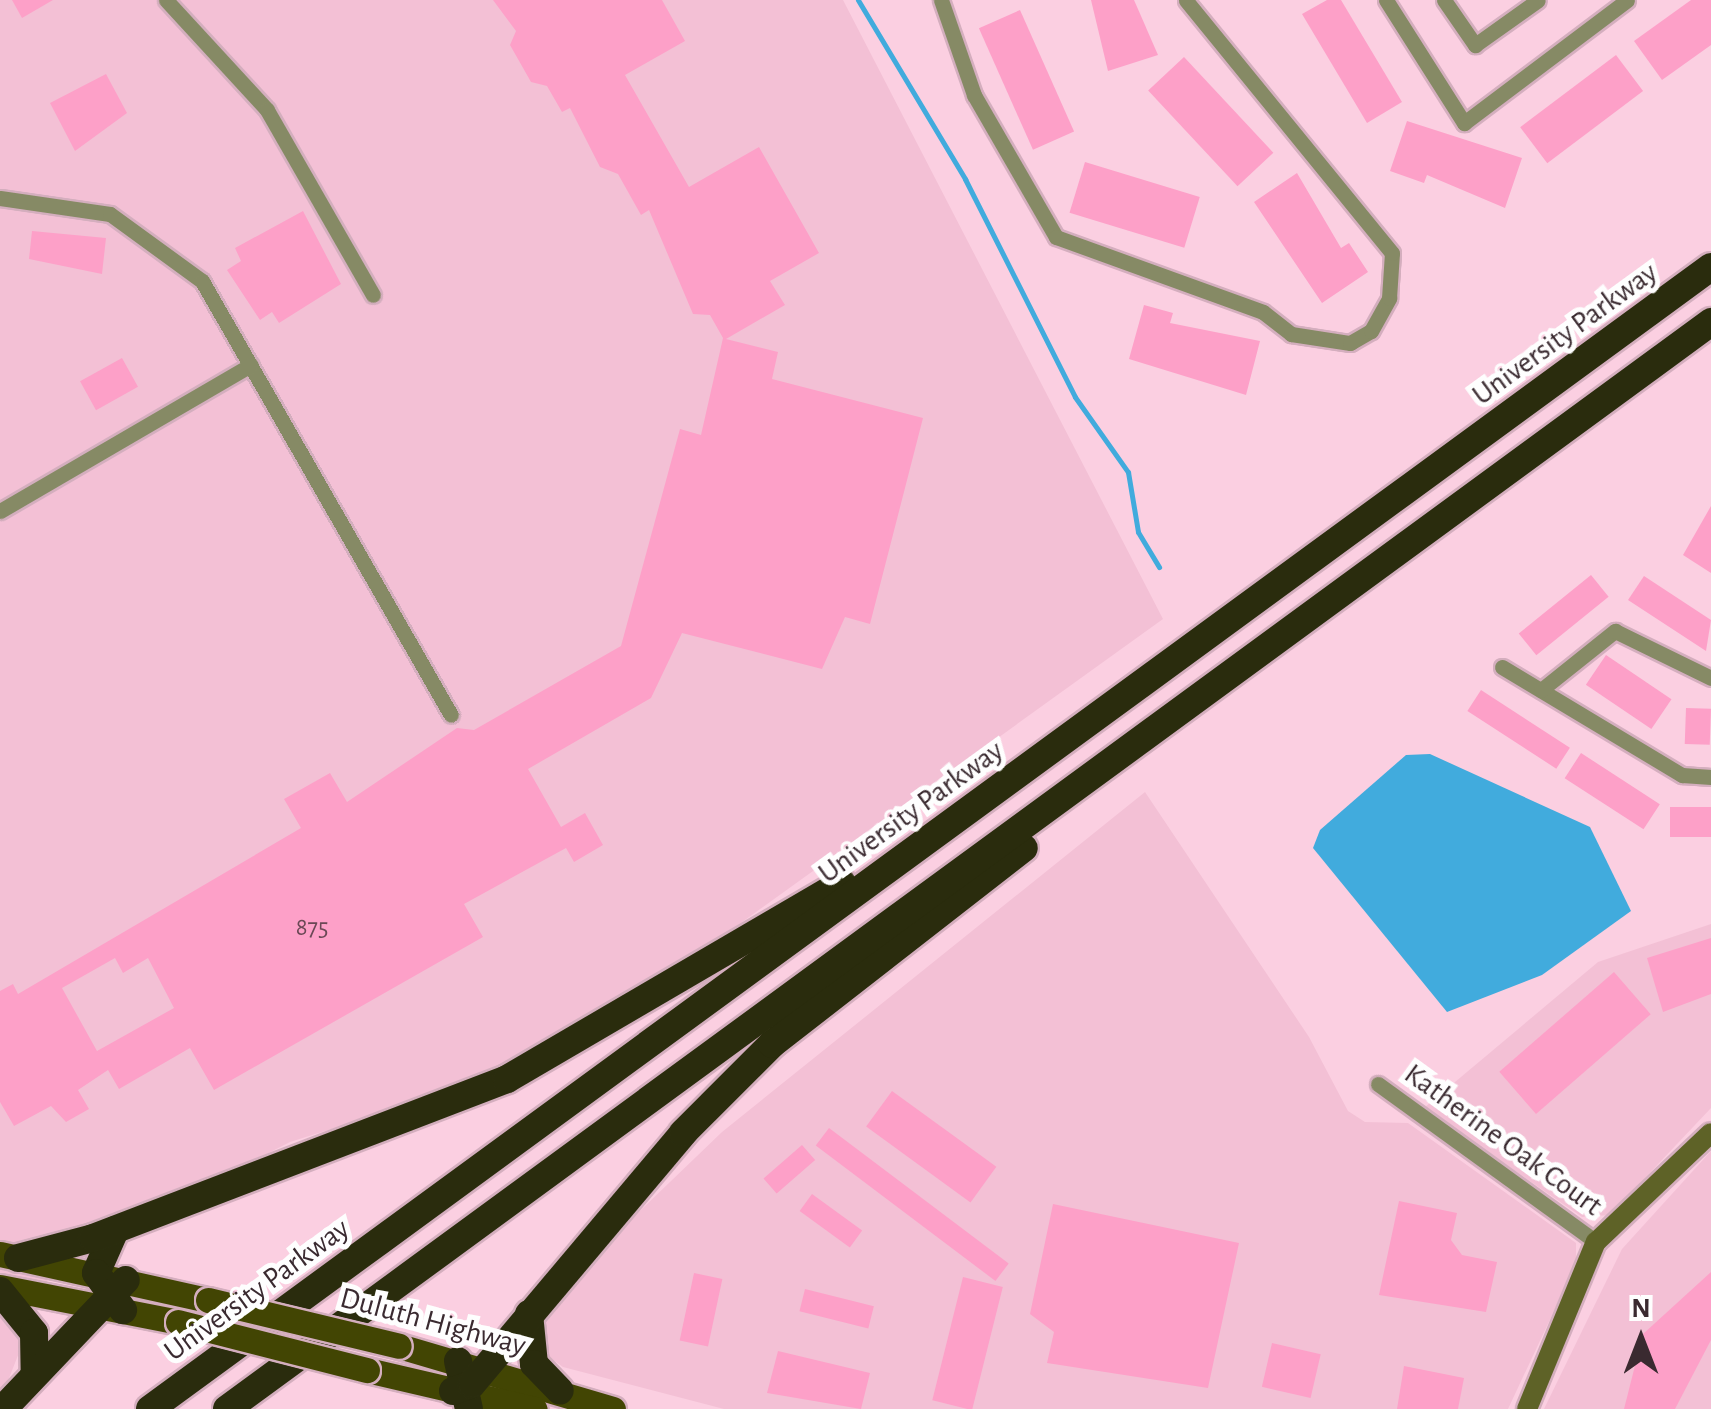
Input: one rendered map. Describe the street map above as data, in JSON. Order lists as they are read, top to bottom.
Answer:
{
  "streets": {
    "highway": ["University Parkway"],
    "main road": ["Duluth Highway"],
    "street": ["Katherine Oak Court"]
  },
  "house_numbers": ["875"],
  "north": "top"
}
